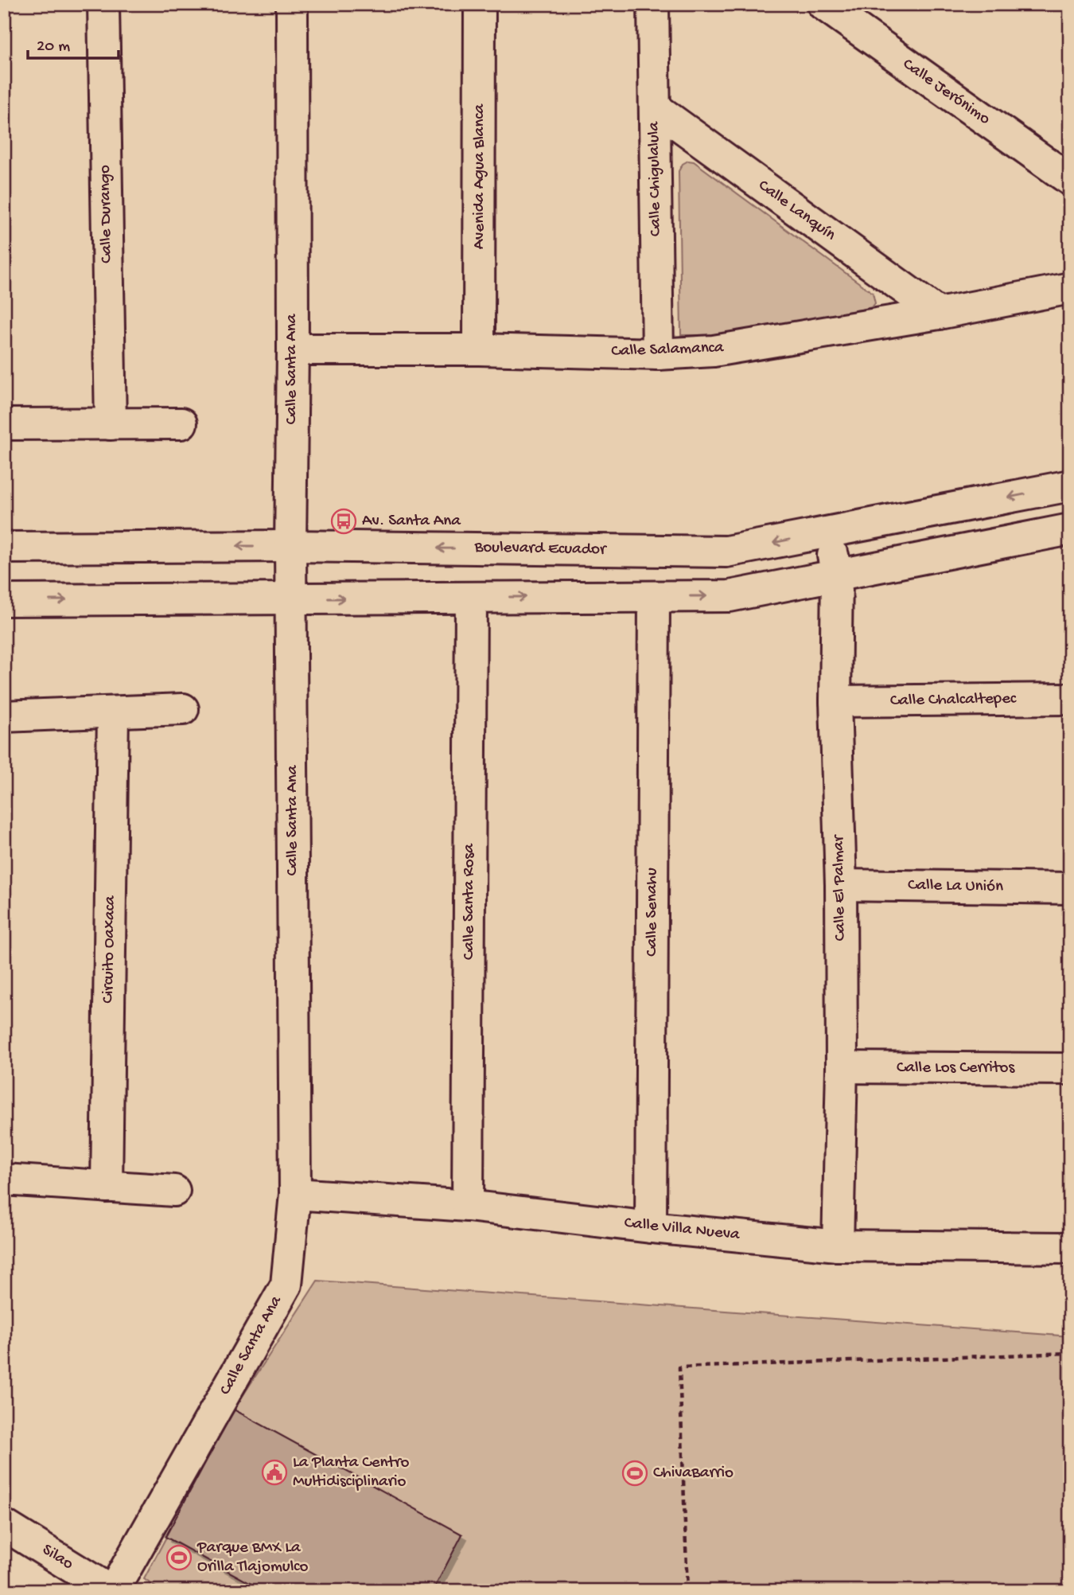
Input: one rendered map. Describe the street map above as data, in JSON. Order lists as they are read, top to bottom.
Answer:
{
  "streets": {
    "street": [
      "Calle Jerónimo",
      "Avenida Agua Blanca",
      "Calle Chigulalula",
      "Calle Lanquín",
      "Calle Durango",
      "Calle Salamanca",
      "Calle Santa Ana",
      "Boulevard Ecuador",
      "Calle Chalcaltepec",
      "Calle La Unión",
      "Calle El Palmar",
      "Calle Santa Rosa",
      "Calle Senahu",
      "Circuito Oaxaca",
      "Calle Los Cerritos",
      "Calle Villa Nueva",
      "Silao"
    ]
  },
  "crossings": [
    ["Avenida Agua Blanca", "Calle Salamanca"],
    ["Calle Chigulalula", "Calle Lanquín"],
    ["Calle Chigulalula", "Calle Salamanca"],
    ["Calle Lanquín", "Calle Salamanca"],
    ["Calle Salamanca", "Calle Santa Ana"],
    ["Calle Santa Ana", "Boulevard Ecuador"],
    ["Calle Santa Ana", "Calle Villa Nueva"],
    ["Calle Santa Ana", "Silao"],
    ["Boulevard Ecuador", "Calle El Palmar"],
    ["Calle Chalcaltepec", "Calle El Palmar"],
    ["Calle La Unión", "Calle El Palmar"],
    ["Calle El Palmar", "Calle Los Cerritos"],
    ["Calle El Palmar", "Calle Villa Nueva"],
    ["Calle Santa Rosa", "Calle Villa Nueva"],
    ["Calle Senahu", "Calle Villa Nueva"]
  ],
  "places": {
    "bus stop": ["Av. Santa Ana"],
    "public building": ["La Planta Centro Multidisciplinario"],
    "sports": ["ChivaBarrio", "Parque BMX La Orilla Tlajomulco"]
  },
  "scale_bar": "20 m"
}
